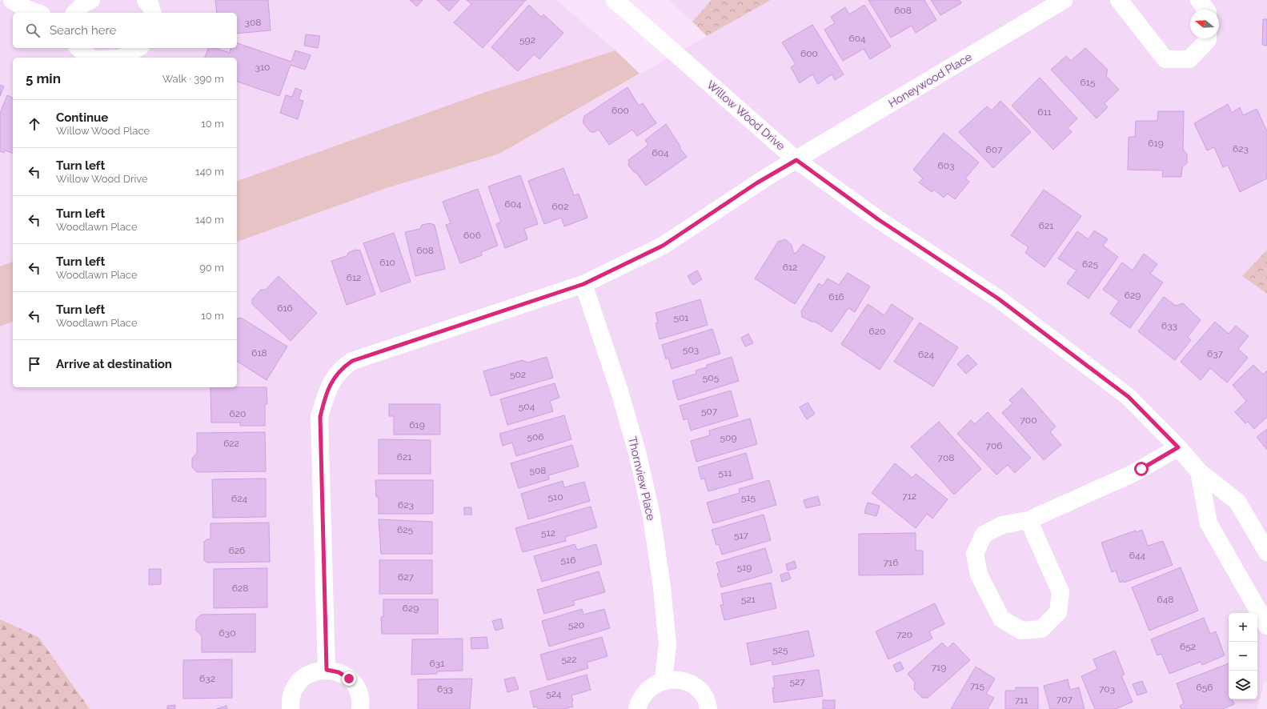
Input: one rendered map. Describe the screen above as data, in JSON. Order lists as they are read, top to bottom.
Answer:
{
  "streets": {
    "street": ["Honeywood Place", "Willow Wood Drive", "Thornview Place"]
  },
  "crossings": [
    ["Honeywood Place", "Willow Wood Drive"],
    ["Honeywood Place", "Thornview Place"]
  ],
  "house_numbers": [
    "608",
    "308",
    "604",
    "592",
    "600",
    "310",
    "615",
    "600",
    "611",
    "619",
    "623",
    "607",
    "604",
    "603",
    "604",
    "602",
    "621",
    "606",
    "608",
    "610",
    "625",
    "612",
    "612",
    "629",
    "616",
    "616",
    "501",
    "633",
    "620",
    "503",
    "618",
    "637",
    "624",
    "502",
    "505",
    "504",
    "507",
    "620",
    "700",
    "619",
    "506",
    "509",
    "622",
    "706",
    "621",
    "708",
    "508",
    "511",
    "712",
    "510",
    "515",
    "624",
    "623",
    "625",
    "512",
    "517",
    "626",
    "644",
    "516",
    "716",
    "519",
    "627",
    "628",
    "521",
    "648",
    "629",
    "520",
    "630",
    "720",
    "652",
    "525",
    "522",
    "631",
    "719",
    "632",
    "527",
    "715",
    "656",
    "633",
    "703",
    "524",
    "707",
    "711"
  ],
  "north": "left",
  "page": {
    "search": "Search here",
    "heading": ["5 min", "Walk · 390 m"],
    "list": [
      ["Continue", "Willow Wood Place", "10 m"],
      ["Turn left", "Willow Wood Drive", "140 m"],
      ["Turn left", "Woodlawn Place", "140 m"],
      ["Turn left", "Woodlawn Place", "90 m"],
      ["Turn left", "Woodlawn Place", "10 m"],
      "Arrive at destination"
    ],
    "map_buttons": ["+", "−"]
  }
}
